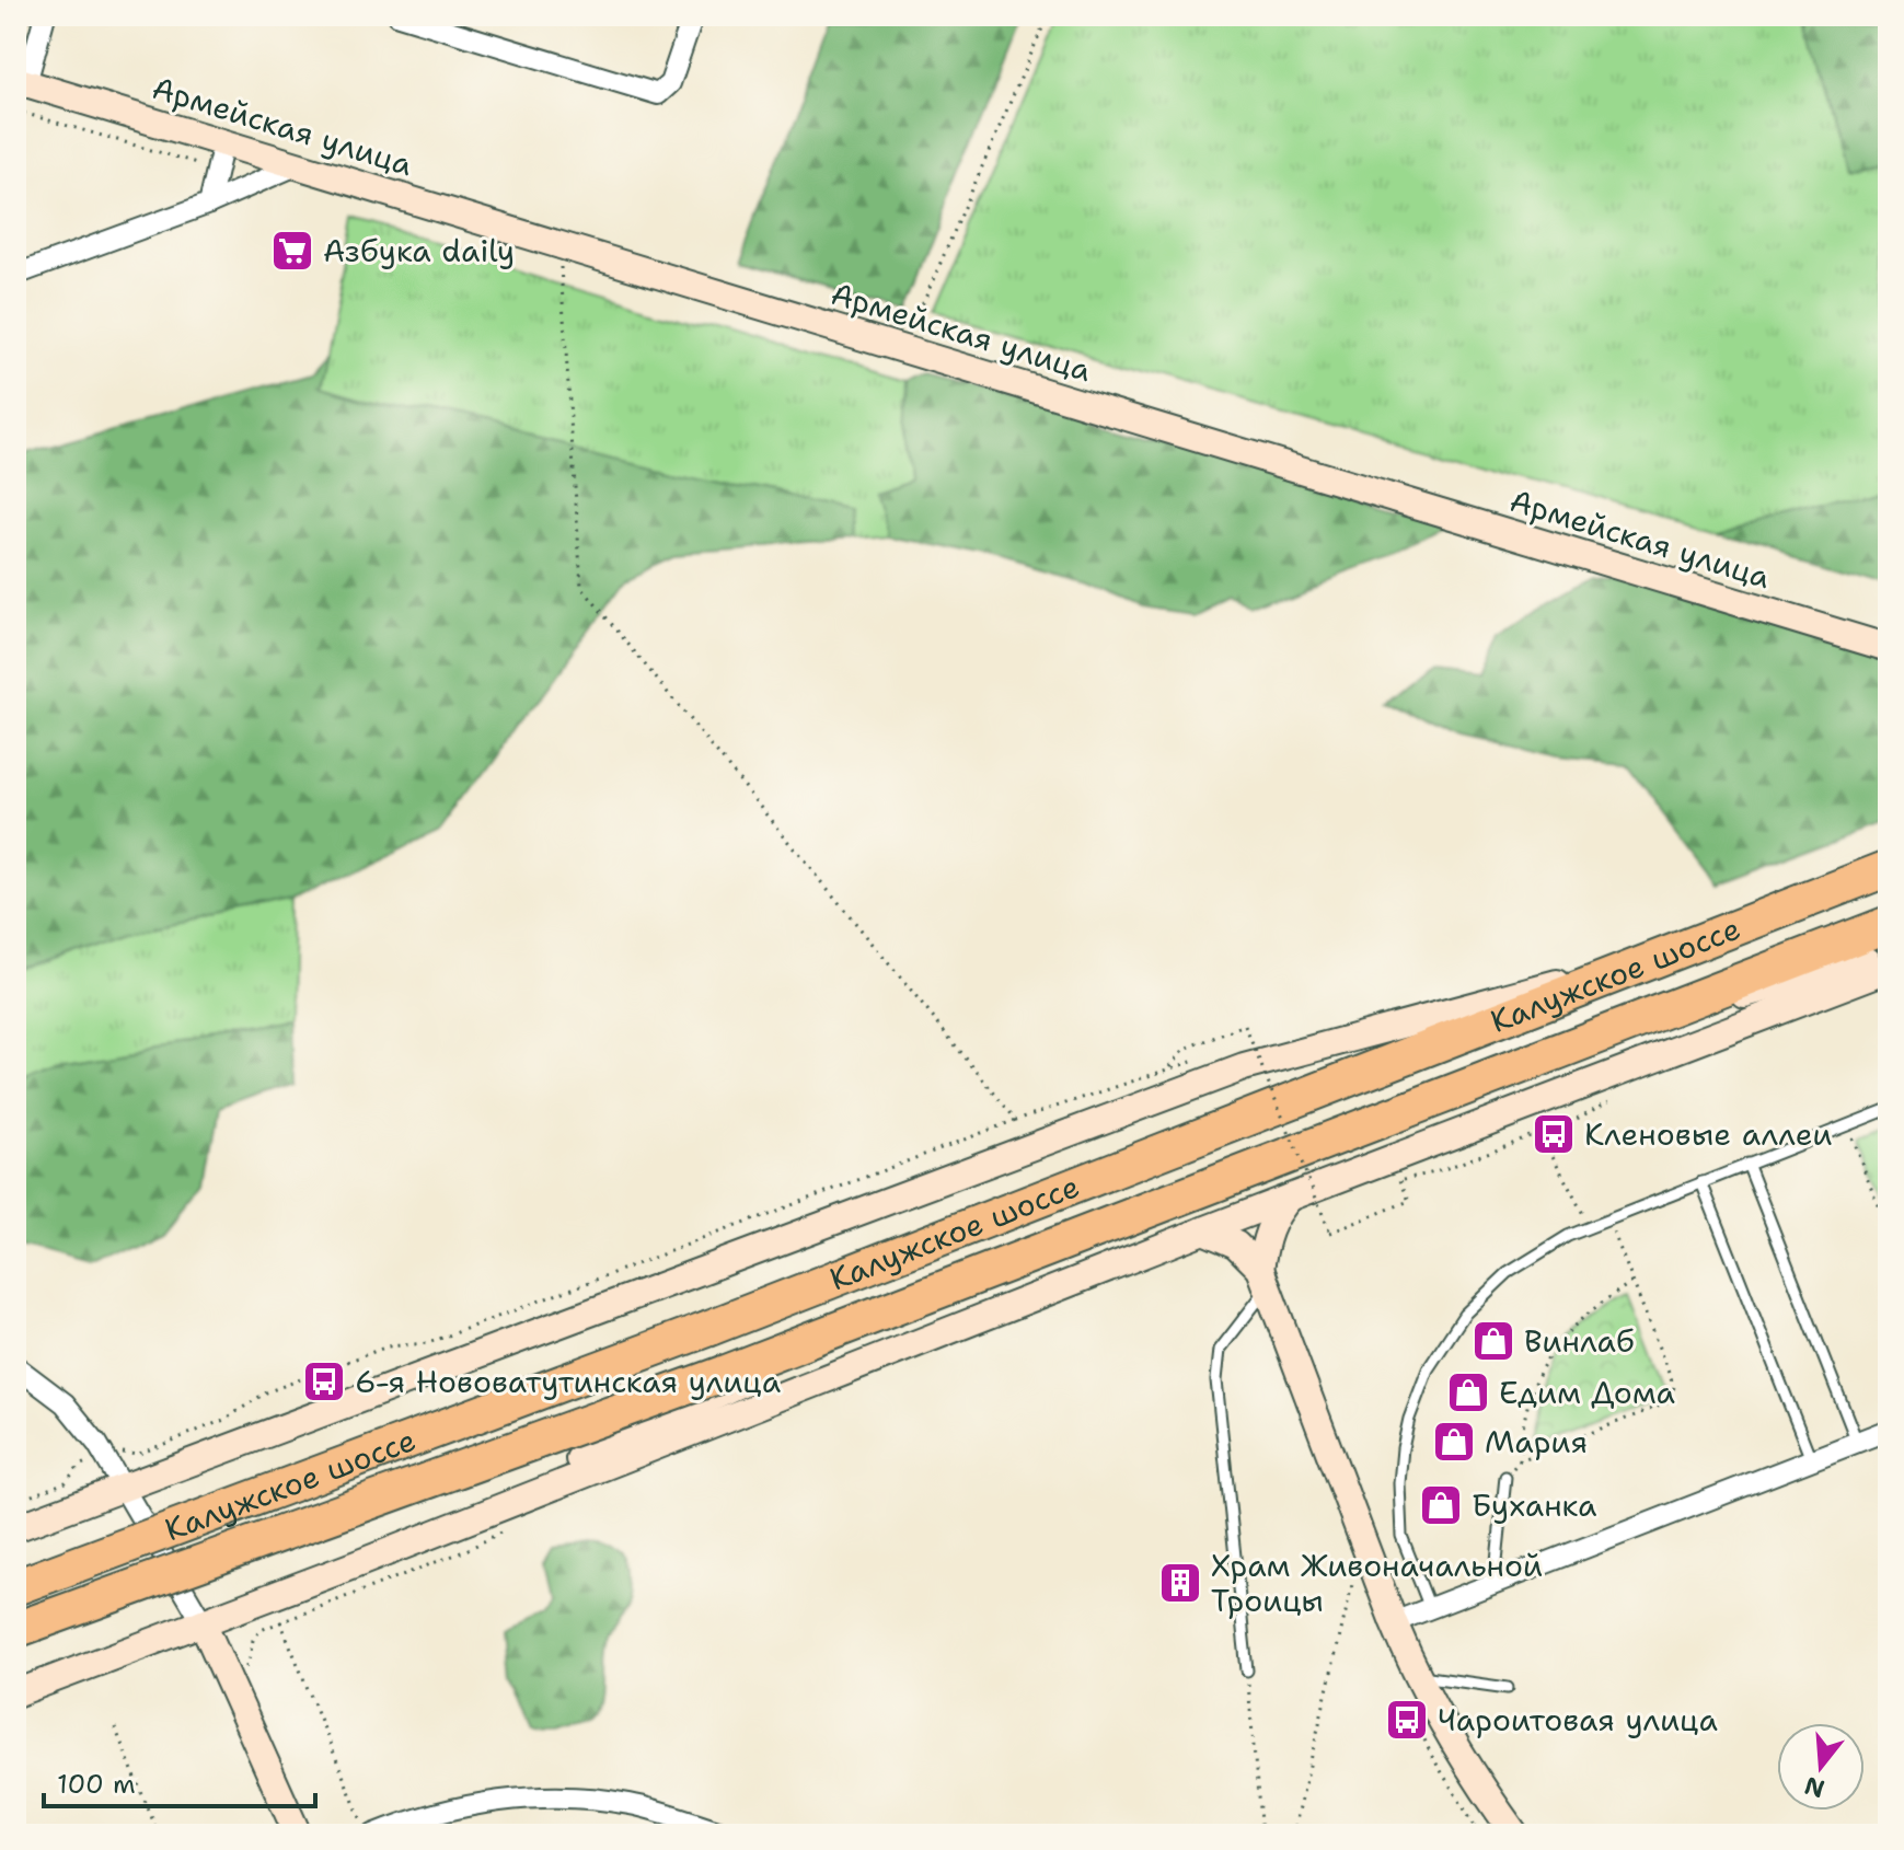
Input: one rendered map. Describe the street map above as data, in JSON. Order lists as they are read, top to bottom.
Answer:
{
  "streets": {
    "highway": ["Калужское шоссе"],
    "street": ["Армейская улица"]
  },
  "places": {
    "supermarket": ["Азбука daily"],
    "bus stop": ["Кленовые аллеи", "6-я Нововатутинская улица", "Чароитовая улица"],
    "shop": [
      "Винлаб",
      "Едим Дома",
      "Мария",
      "Буханка"
    ],
    "building": ["Храм Живоначальной Троицы"]
  },
  "scale_bar": "100 m",
  "north": "bottom"
}
